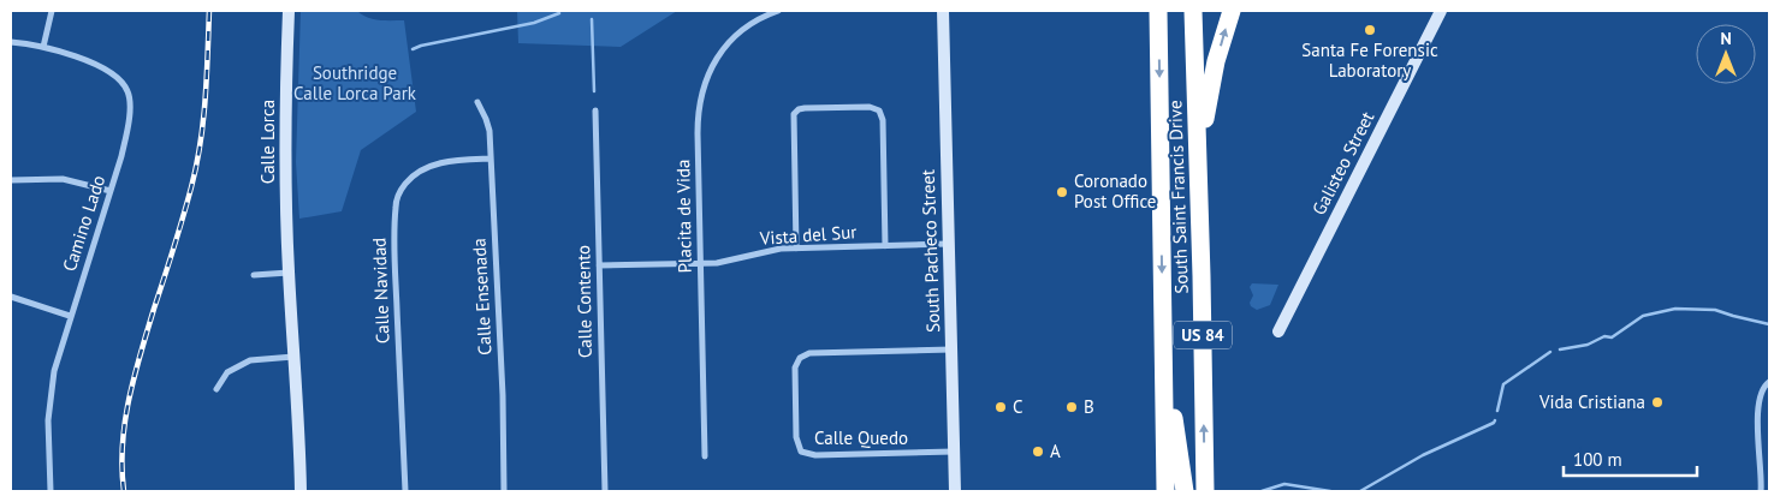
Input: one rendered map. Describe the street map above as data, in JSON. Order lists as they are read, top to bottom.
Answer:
{
  "streets": {
    "highway": ["South Saint Francis Drive", "US 84"],
    "street": [
      "Calle Lorca",
      "Galisteo Street",
      "Placita de Vida",
      "Camino Lado",
      "Vista del Sur",
      "South Pacheco Street",
      "Calle Navidad",
      "Calle Ensenada",
      "Calle Contento",
      "Calle Quedo"
    ]
  },
  "crossings": [
    ["Placita de Vida", "Vista del Sur"],
    ["Vista del Sur", "South Pacheco Street"],
    ["Vista del Sur", "Calle Contento"],
    ["South Pacheco Street", "Calle Quedo"],
    ["Calle Navidad", "Calle Ensenada"]
  ],
  "parks": ["Southridge Calle Lorca Park"],
  "places": [
    "Santa Fe Forensic Laboratory",
    "Coronado Post Office",
    "Vida Cristiana",
    "C",
    "B",
    "A"
  ],
  "scale_bar": "100 m",
  "north": "top"
}
